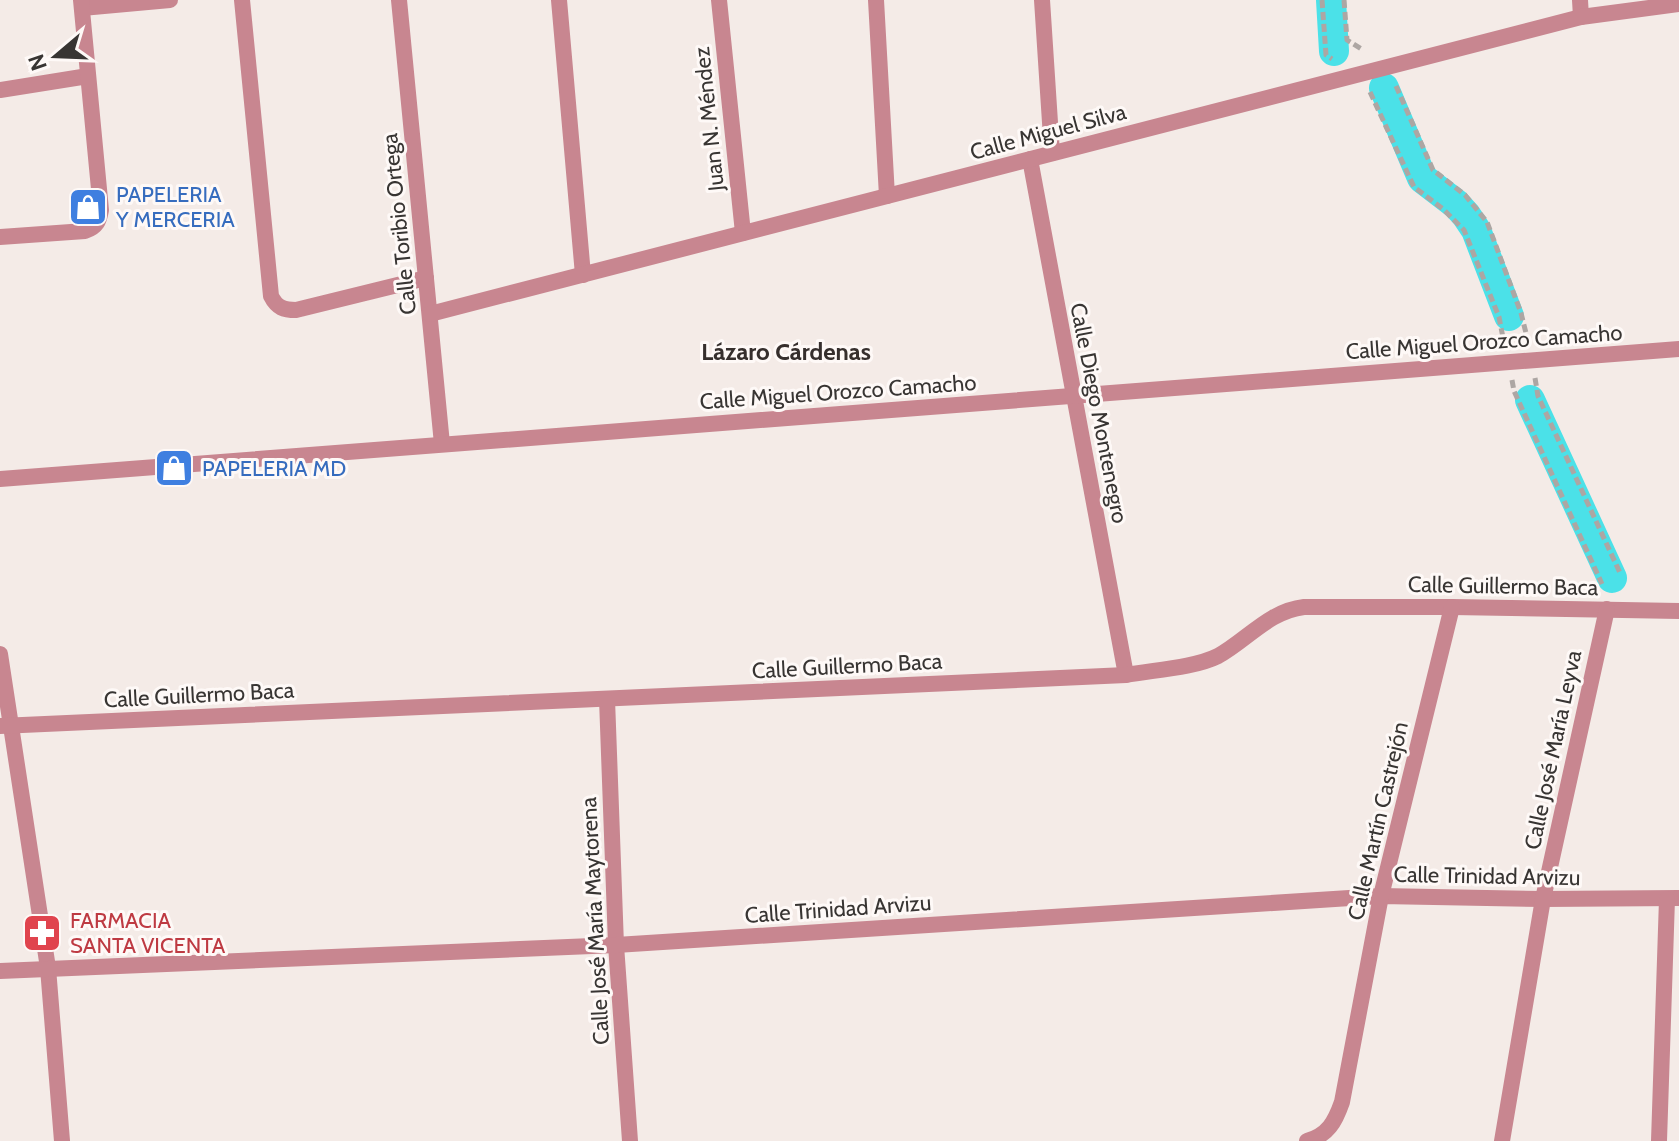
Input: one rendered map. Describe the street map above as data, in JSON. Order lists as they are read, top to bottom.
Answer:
{
  "streets": {
    "street": [
      "Juan N. Méndez",
      "Calle Miguel Silva",
      "Calle Toribio Ortega",
      "Calle Miguel Orozco Camacho",
      "Calle Diego Montenegro",
      "Calle Guillermo Baca",
      "Calle José María Leyva",
      "Calle Martín Castrejón",
      "Calle Trinidad Arvizu",
      "Calle José María Maytorena"
    ]
  },
  "crossings": [
    ["Juan N. Méndez", "Calle Miguel Silva"],
    ["Calle Miguel Silva", "Calle Toribio Ortega"],
    ["Calle Miguel Silva", "Calle Diego Montenegro"],
    ["Calle Toribio Ortega", "Calle Miguel Orozco Camacho"],
    ["Calle Miguel Orozco Camacho", "Calle Diego Montenegro"],
    ["Calle Diego Montenegro", "Calle Guillermo Baca"],
    ["Calle Guillermo Baca", "Calle José María Leyva"],
    ["Calle Guillermo Baca", "Calle Martín Castrejón"],
    ["Calle Guillermo Baca", "Calle José María Maytorena"],
    ["Calle José María Leyva", "Calle Trinidad Arvizu"],
    ["Calle Martín Castrejón", "Calle Trinidad Arvizu"],
    ["Calle Trinidad Arvizu", "Calle José María Maytorena"]
  ],
  "districts": ["Lázaro Cárdenas"],
  "places": {
    "shop": ["PAPELERIA Y MERCERIA", "PAPELERIA MD"],
    "pharmacy": ["FARMACIA SANTA VICENTA"]
  },
  "north": "left"
}
